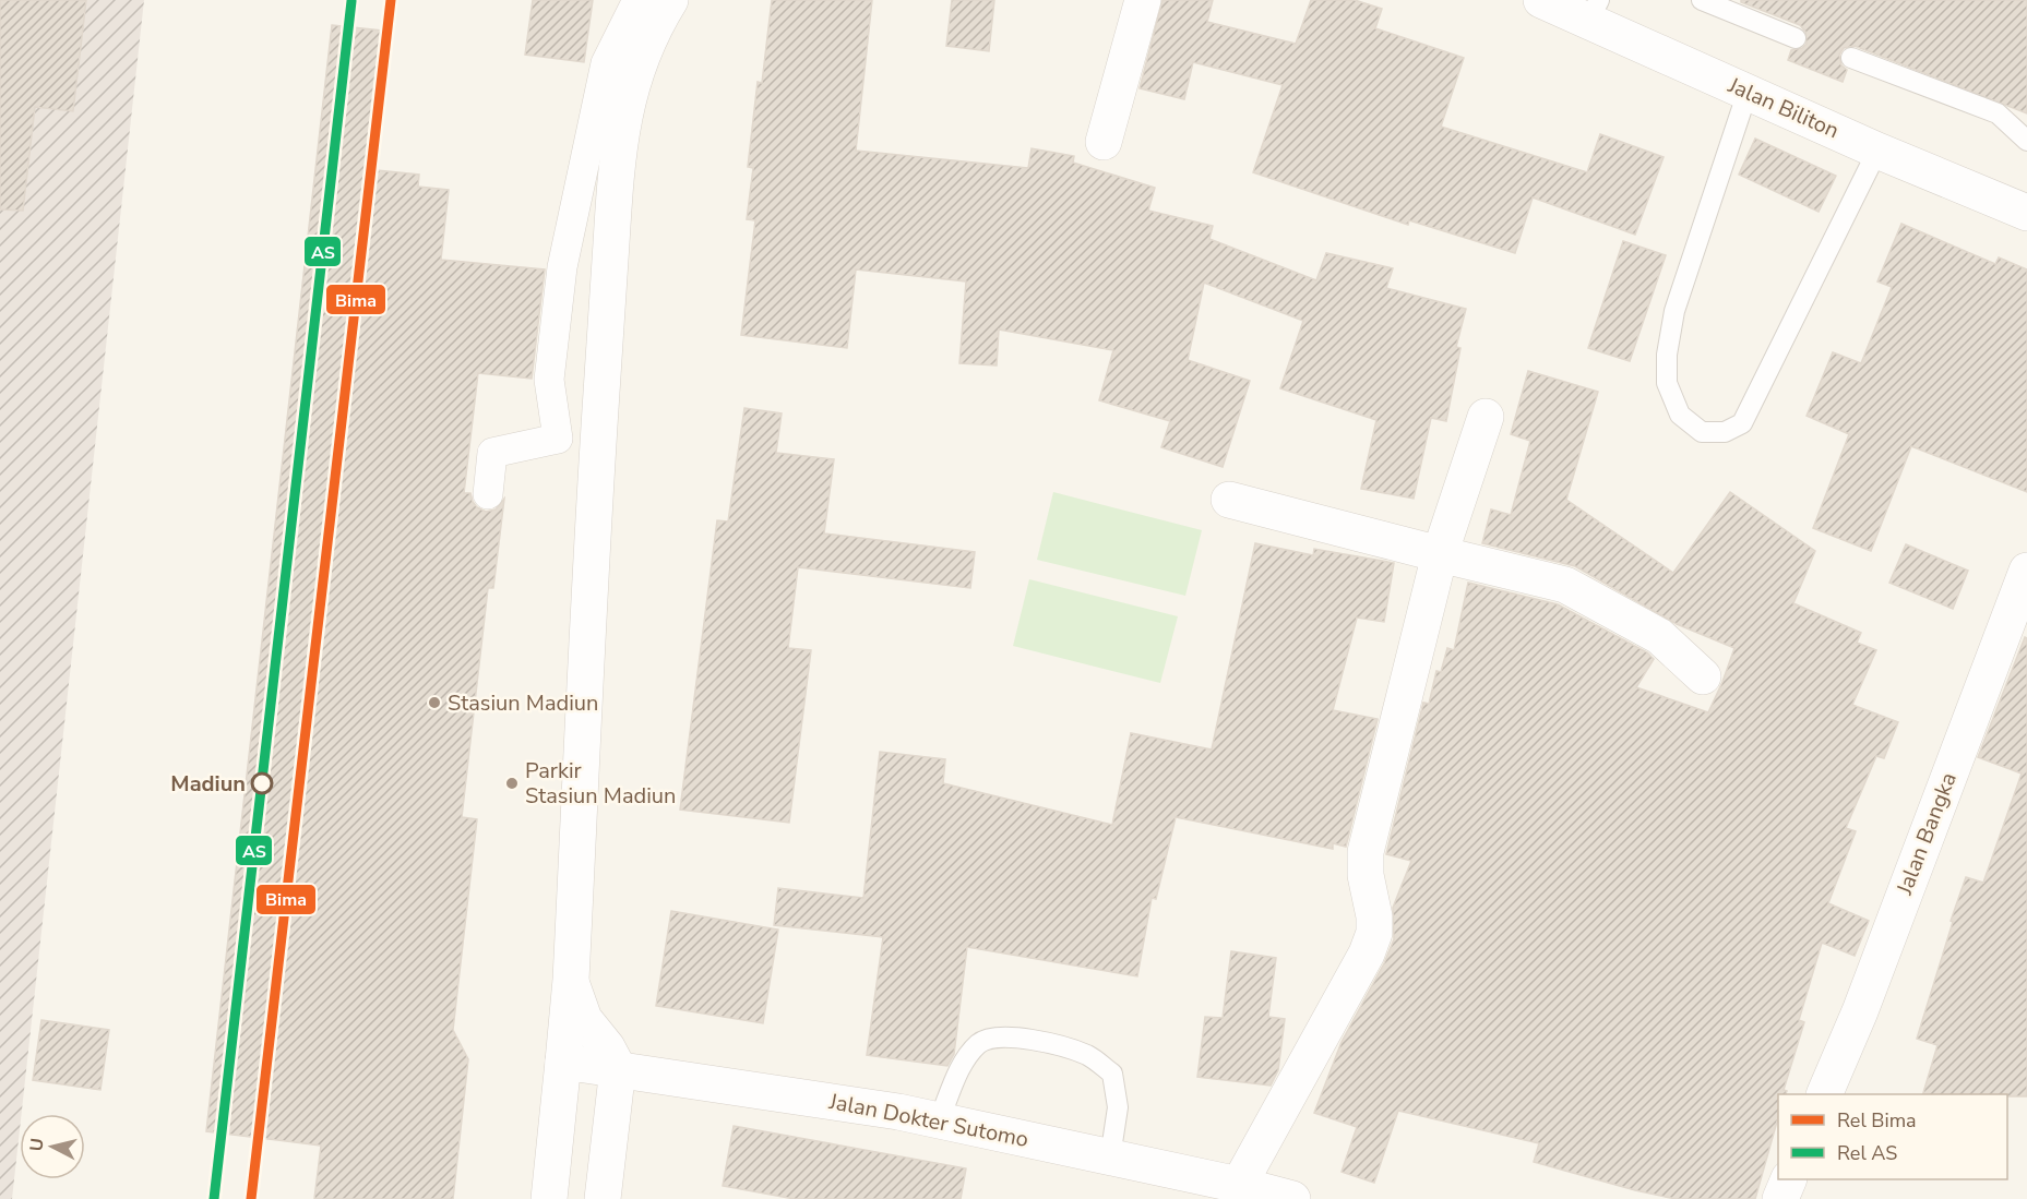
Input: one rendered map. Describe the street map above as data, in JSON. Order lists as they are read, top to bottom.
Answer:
{
  "streets": {
    "street": ["Jalan Biliton", "Jalan Bangka", "Jalan Dokter Sutomo"]
  },
  "places": ["Stasiun Madiun", "Madiun", "Parkir Stasiun Madiun"],
  "lines": ["rail line Bima", "rail line AS"],
  "legend": ["Rel Bima", "Rel AS"],
  "north": "left"
}
